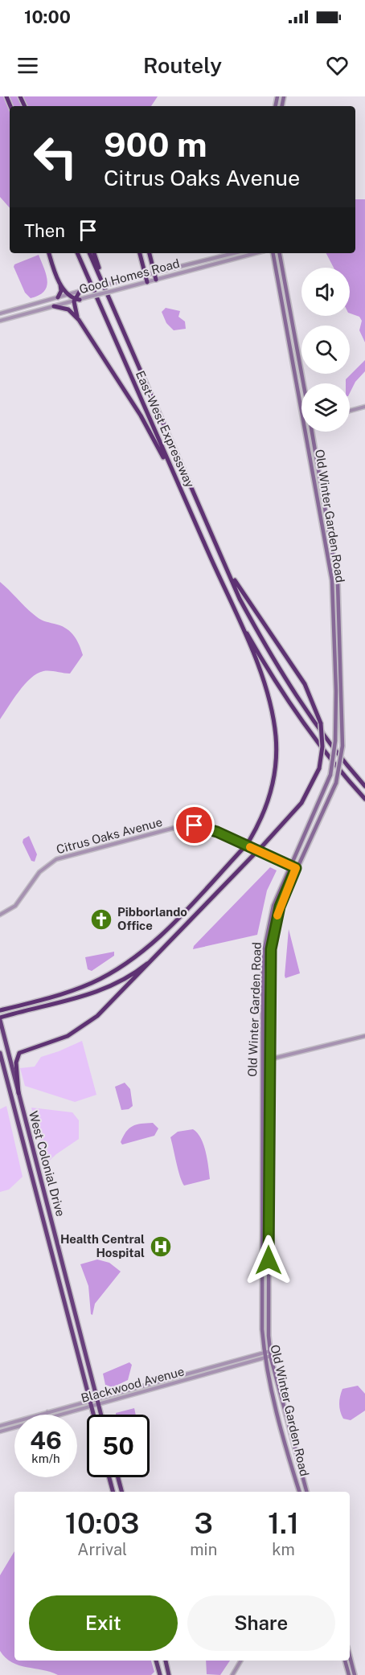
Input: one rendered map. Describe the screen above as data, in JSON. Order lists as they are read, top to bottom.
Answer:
{
  "streets": {
    "highway": ["East-West Expressway", "West Colonial Drive"],
    "main road": ["Old Winter Garden Road"],
    "street": ["Good Homes Road", "Citrus Oaks Avenue", "Blackwood Avenue"]
  },
  "crossings": [
    ["Old Winter Garden Road", "Citrus Oaks Avenue"],
    ["Old Winter Garden Road", "Blackwood Avenue"],
    ["West Colonial Drive", "Blackwood Avenue"]
  ],
  "places": {
    "church": ["Pibborlando Office"],
    "hospital": ["Health Central Hospital"]
  },
  "page": {
    "status": "10:00",
    "header": "Routely",
    "turn": ["900 m", "Citrus Oaks Avenue"],
    "then": "Then",
    "speed": "46 km/h",
    "limit": "50",
    "eta": [
      "10:03",
      "Arrival",
      "3",
      "min",
      "1.1",
      "km"
    ],
    "buttons": ["Exit", "Share"]
  }
}
